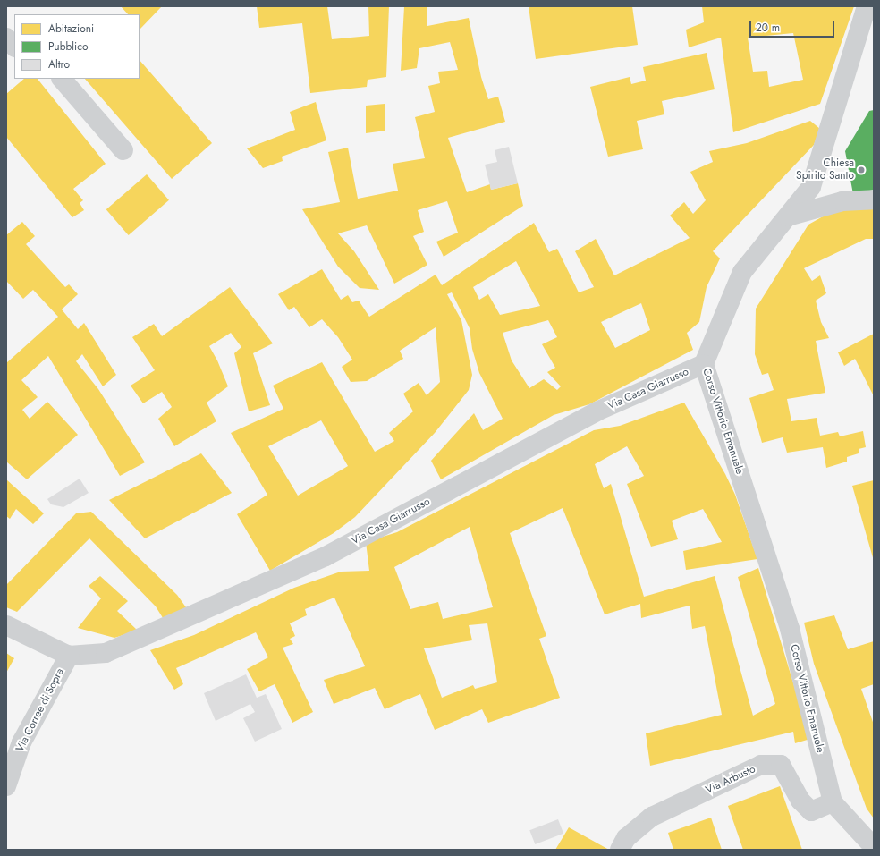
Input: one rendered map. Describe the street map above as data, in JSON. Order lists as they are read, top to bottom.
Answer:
{
  "streets": {
    "street": [
      "Via Casa Giarrusso",
      "Corso Vittorio Emanuele",
      "Via Corree di Sopra",
      "Via Arbusto"
    ]
  },
  "crossings": [
    ["Via Casa Giarrusso", "Corso Vittorio Emanuele"],
    ["Via Casa Giarrusso", "Via Corree di Sopra"],
    ["Corso Vittorio Emanuele", "Via Arbusto"]
  ],
  "places": ["Chiesa Spirito Santo"],
  "legend": ["Abitazioni", "Pubblico", "Altro"],
  "scale_bar": "20 m"
}
